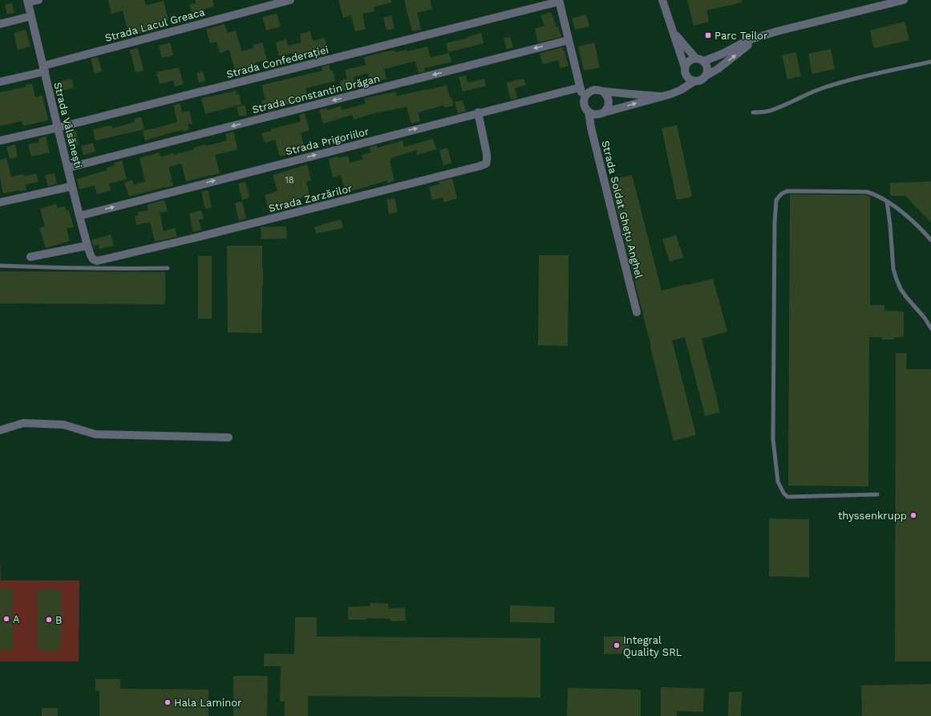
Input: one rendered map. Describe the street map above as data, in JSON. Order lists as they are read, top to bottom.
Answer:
{
  "streets": {
    "street": [
      "Strada Lacul Greaca",
      "Strada Confederației",
      "Strada Constantin Drăgan",
      "Strada Vâlsănești",
      "Strada Prigoriilor",
      "Strada Zarzărilor",
      "Strada Soldat Ghețu Anghel"
    ]
  },
  "crossings": [
    ["Strada Lacul Greaca", "Strada Vâlsănești"],
    ["Strada Confederației", "Strada Vâlsănești"],
    ["Strada Constantin Drăgan", "Strada Vâlsănești"],
    ["Strada Vâlsănești", "Strada Prigoriilor"],
    ["Strada Vâlsănești", "Strada Zarzărilor"],
    ["Strada Prigoriilor", "Strada Zarzărilor"]
  ],
  "one_way": ["Strada Constantin Drăgan", "Strada Prigoriilor"],
  "places": {
    "transit": ["Parc Teilor"],
    "other": [
      "thyssenkrupp",
      "A",
      "B",
      "Integral Quality SRL",
      "Hala Laminor"
    ]
  },
  "house_numbers": ["18"]
}
